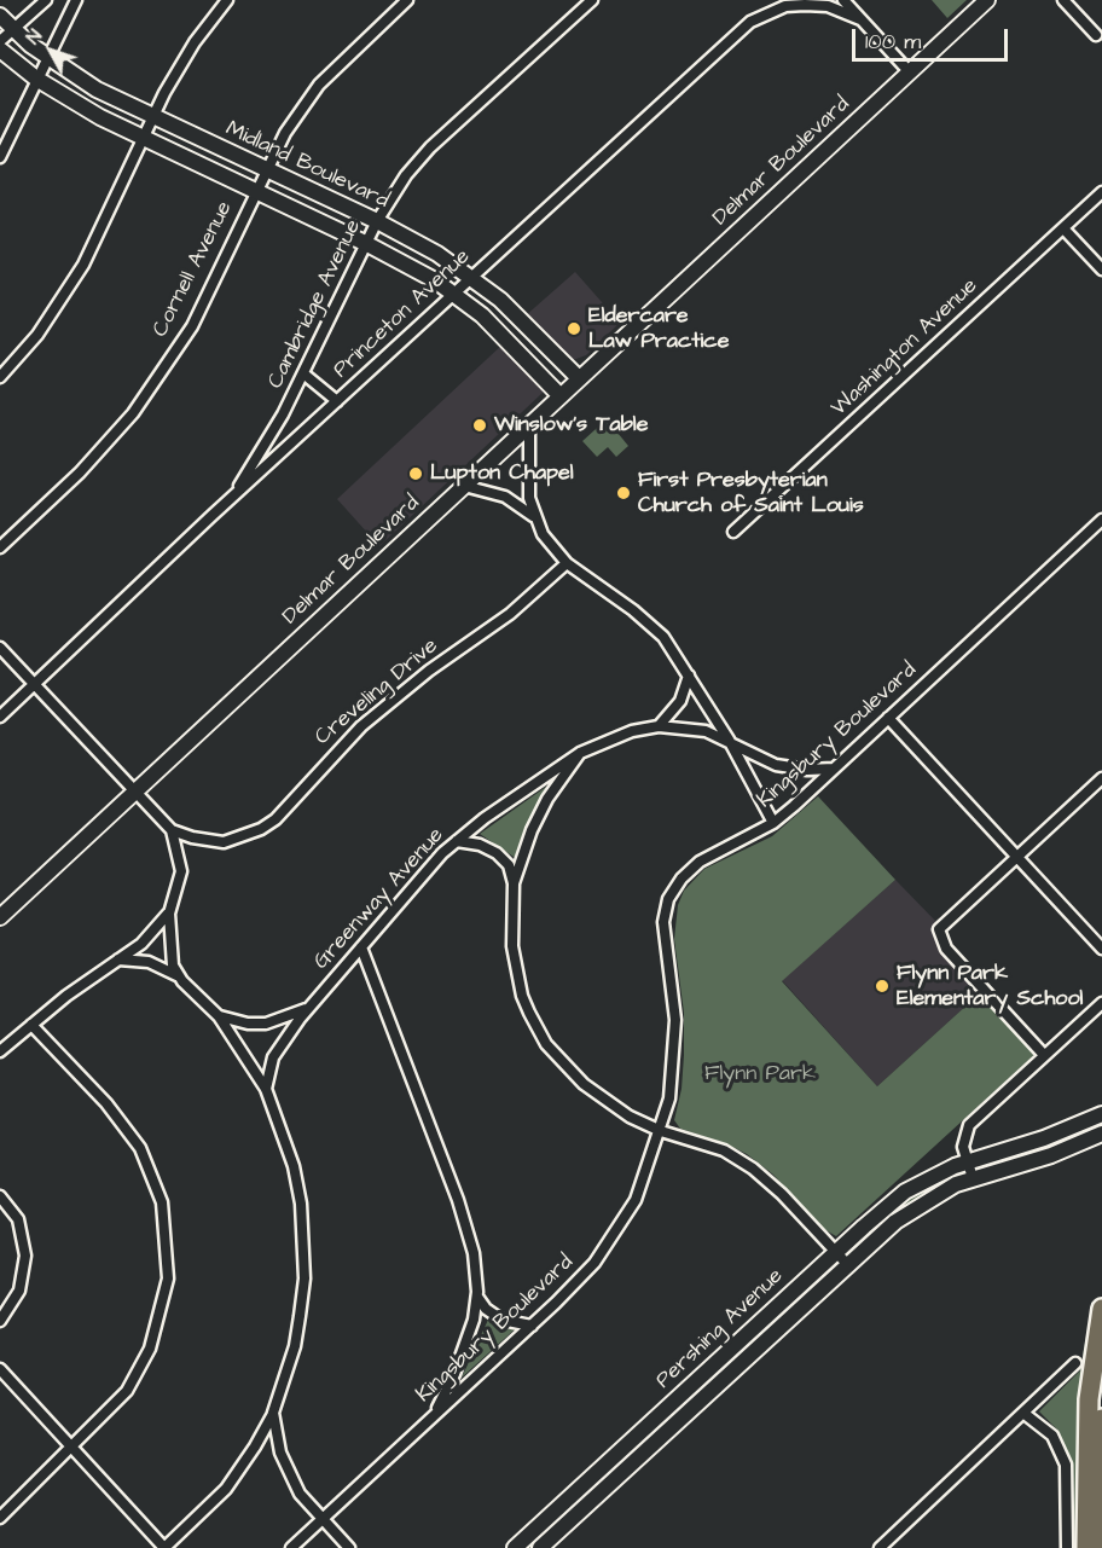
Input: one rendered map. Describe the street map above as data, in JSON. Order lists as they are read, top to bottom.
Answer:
{
  "streets": {
    "main road": ["Delmar Boulevard", "Midland Boulevard", "Pershing Avenue"],
    "street": [
      "Cornell Avenue",
      "Cambridge Avenue",
      "Princeton Avenue",
      "Washington Avenue",
      "Creveling Drive",
      "Kingsbury Boulevard",
      "Greenway Avenue"
    ]
  },
  "crossings": [
    ["Delmar Boulevard", "Midland Boulevard"],
    ["Midland Boulevard", "Cornell Avenue"],
    ["Midland Boulevard", "Cambridge Avenue"],
    ["Midland Boulevard", "Princeton Avenue"],
    ["Cambridge Avenue", "Princeton Avenue"],
    ["Kingsbury Boulevard", "Greenway Avenue"]
  ],
  "parks": ["Flynn Park"],
  "places": [
    "Eldercare Law Practice",
    "Winslow's Table",
    "Lupton Chapel",
    "First Presbyterian Church of Saint Louis",
    "Flynn Park Elementary School"
  ],
  "scale_bar": "100 m",
  "north": "top left"
}
